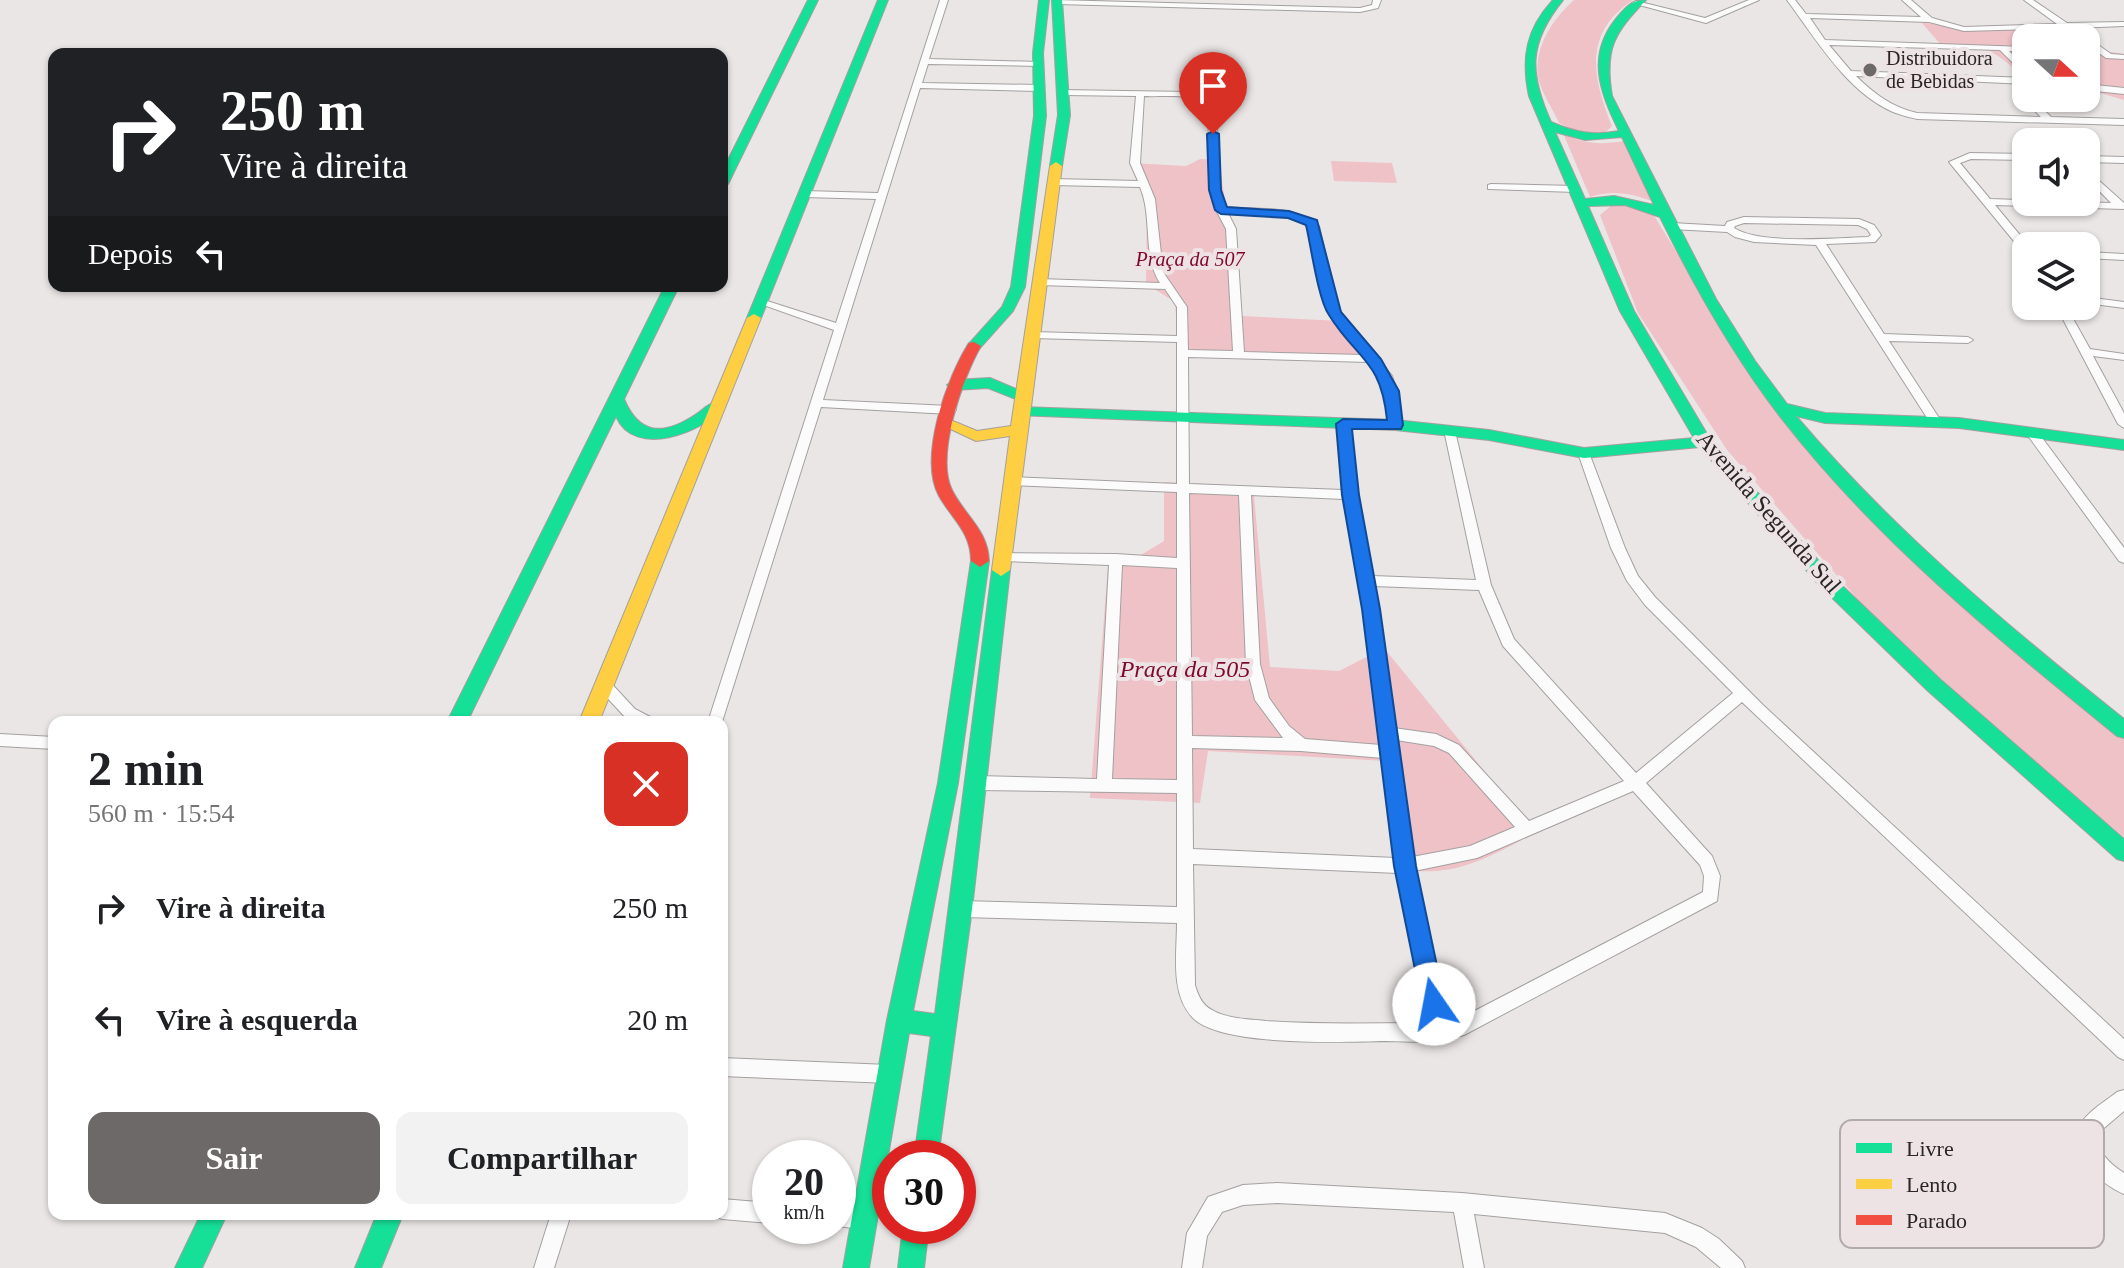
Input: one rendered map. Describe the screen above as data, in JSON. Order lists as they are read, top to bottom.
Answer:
{
  "streets": {
    "main road": ["Avenida Segunda Sul"]
  },
  "parks": ["Praça da 507", "Praça da 505"],
  "places": ["Distribuidora de Bebidas"],
  "legend": ["Livre", "Lento", "Parado"],
  "north": "right",
  "page": {
    "turn": ["250 m", "Vire à direita"],
    "then": "Depois",
    "heading": ["2 min", "560 m · 15:54"],
    "list": [
      {
        "name": "Vire à direita",
        "value": "250 m"
      },
      {
        "name": "Vire à esquerda",
        "value": "20 m"
      }
    ],
    "buttons": ["Sair", "Compartilhar"],
    "speed": "20 km/h",
    "limit": "30"
  }
}
